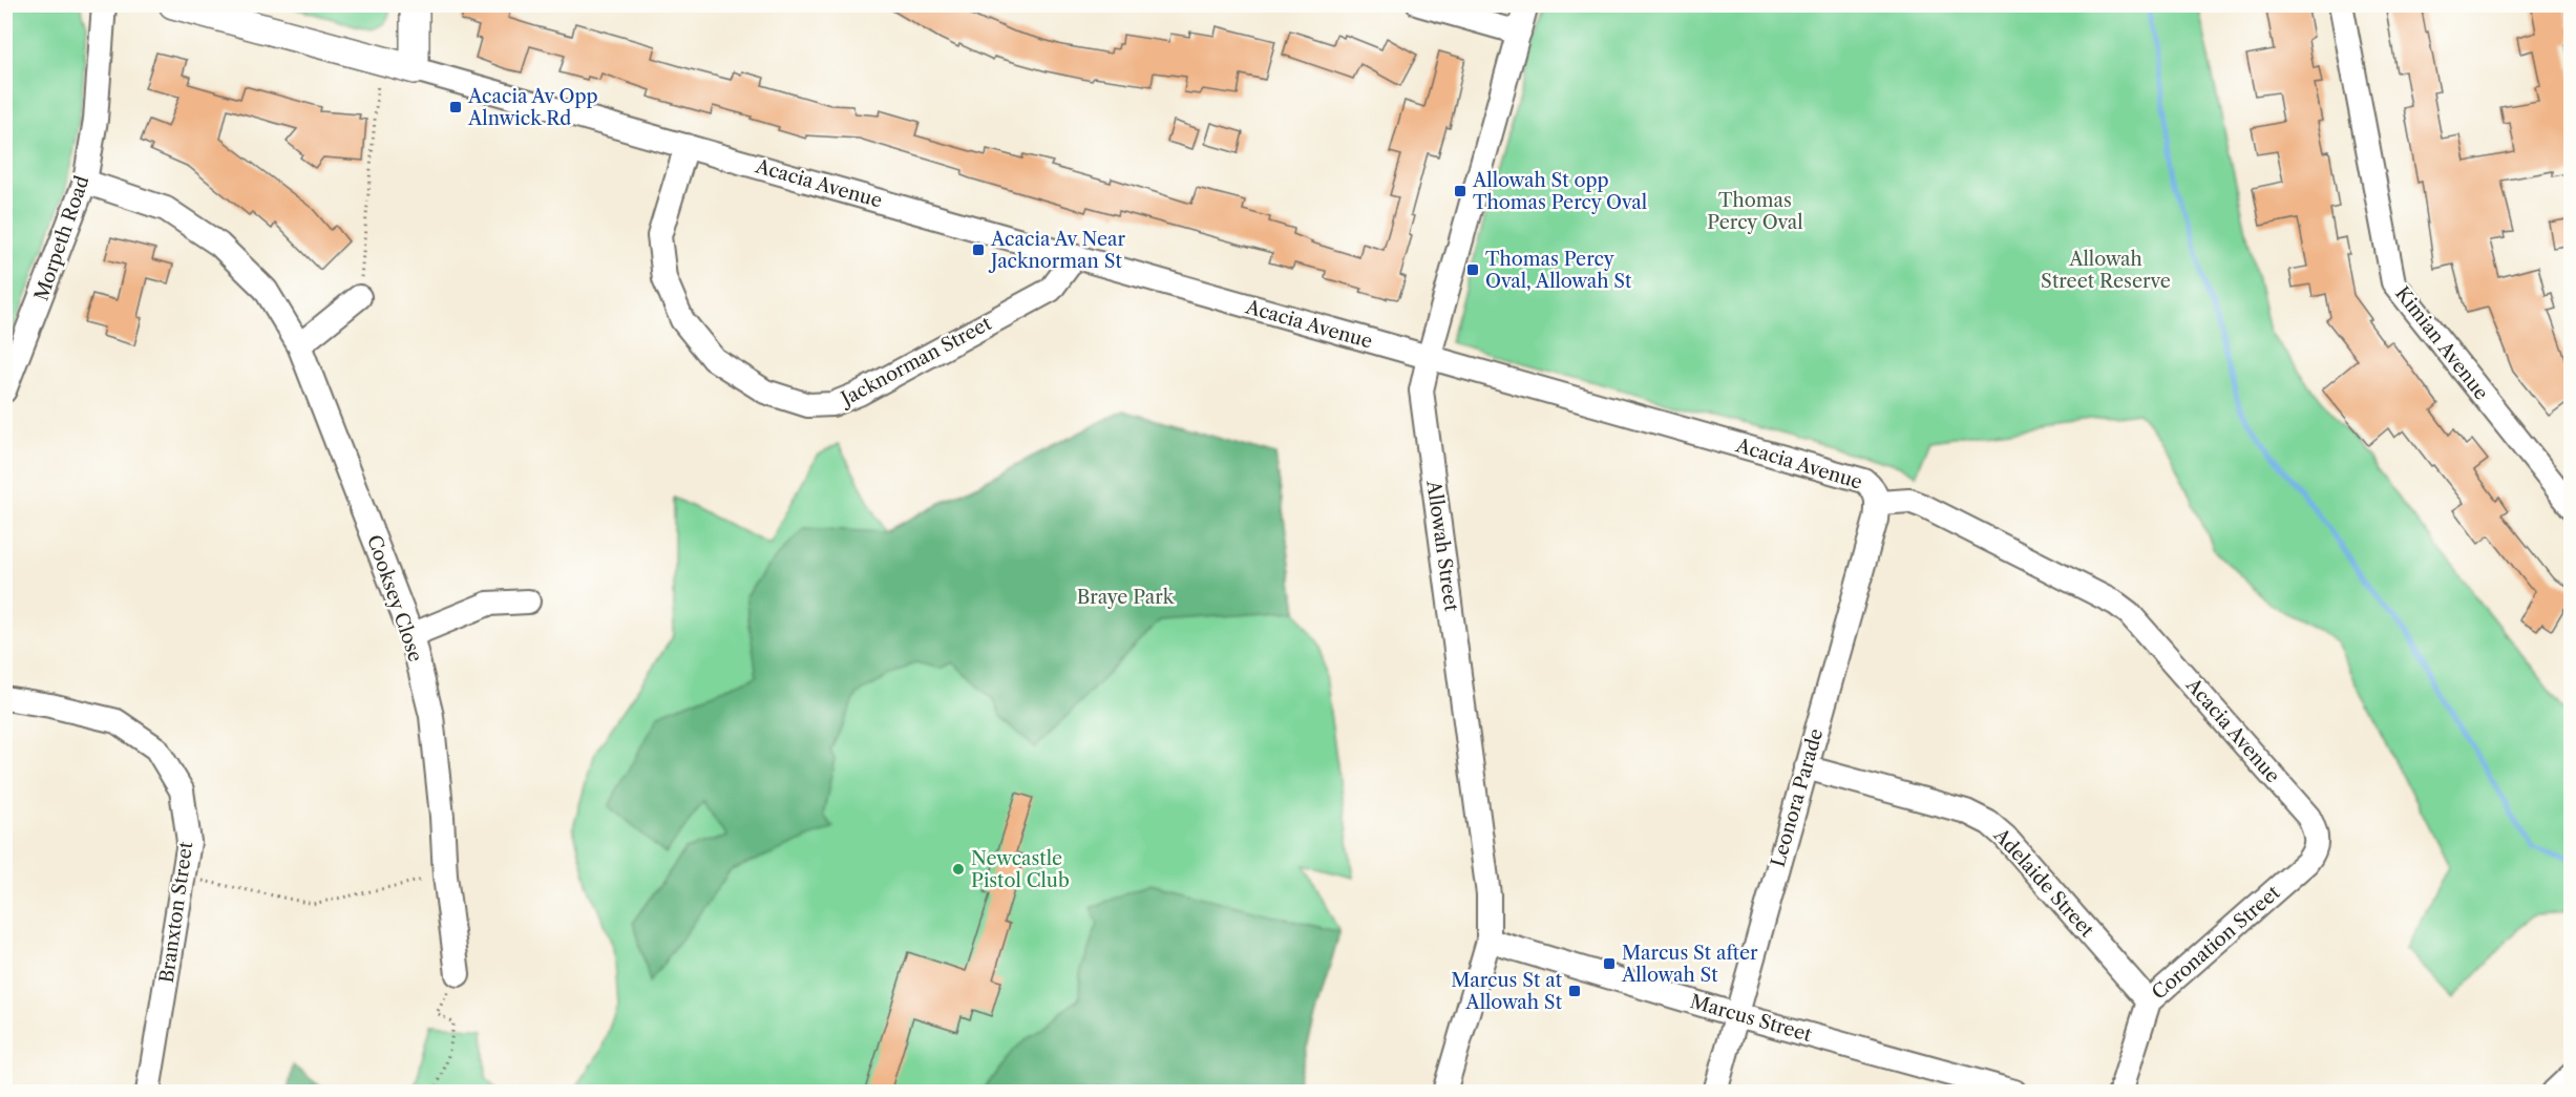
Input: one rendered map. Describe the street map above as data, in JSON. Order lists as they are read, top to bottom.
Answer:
{
  "streets": {
    "street": [
      "Acacia Avenue",
      "Morpeth Road",
      "Kimian Avenue",
      "Jacknorman Street",
      "Allowah Street",
      "Cooksey Close",
      "Leonora Parade",
      "Adelaide Street",
      "Branxton Street",
      "Coronation Street",
      "Marcus Street"
    ]
  },
  "crossings": [
    ["Acacia Avenue", "Jacknorman Street"],
    ["Acacia Avenue", "Allowah Street"],
    ["Acacia Avenue", "Leonora Parade"],
    ["Acacia Avenue", "Coronation Street"],
    ["Morpeth Road", "Cooksey Close"],
    ["Allowah Street", "Marcus Street"],
    ["Leonora Parade", "Adelaide Street"],
    ["Leonora Parade", "Marcus Street"],
    ["Adelaide Street", "Coronation Street"]
  ],
  "parks": ["Thomas Percy Oval", "Allowah Street Reserve", "Braye Park"],
  "places": {
    "transit": [
      "Acacia Av Opp Alnwick Rd",
      "Allowah St opp Thomas Percy Oval",
      "Acacia Av Near Jacknorman St",
      "Thomas Percy Oval, Allowah St",
      "Marcus St after Allowah St",
      "Marcus St at Allowah St"
    ],
    "other": ["Newcastle Pistol Club"]
  }
}
